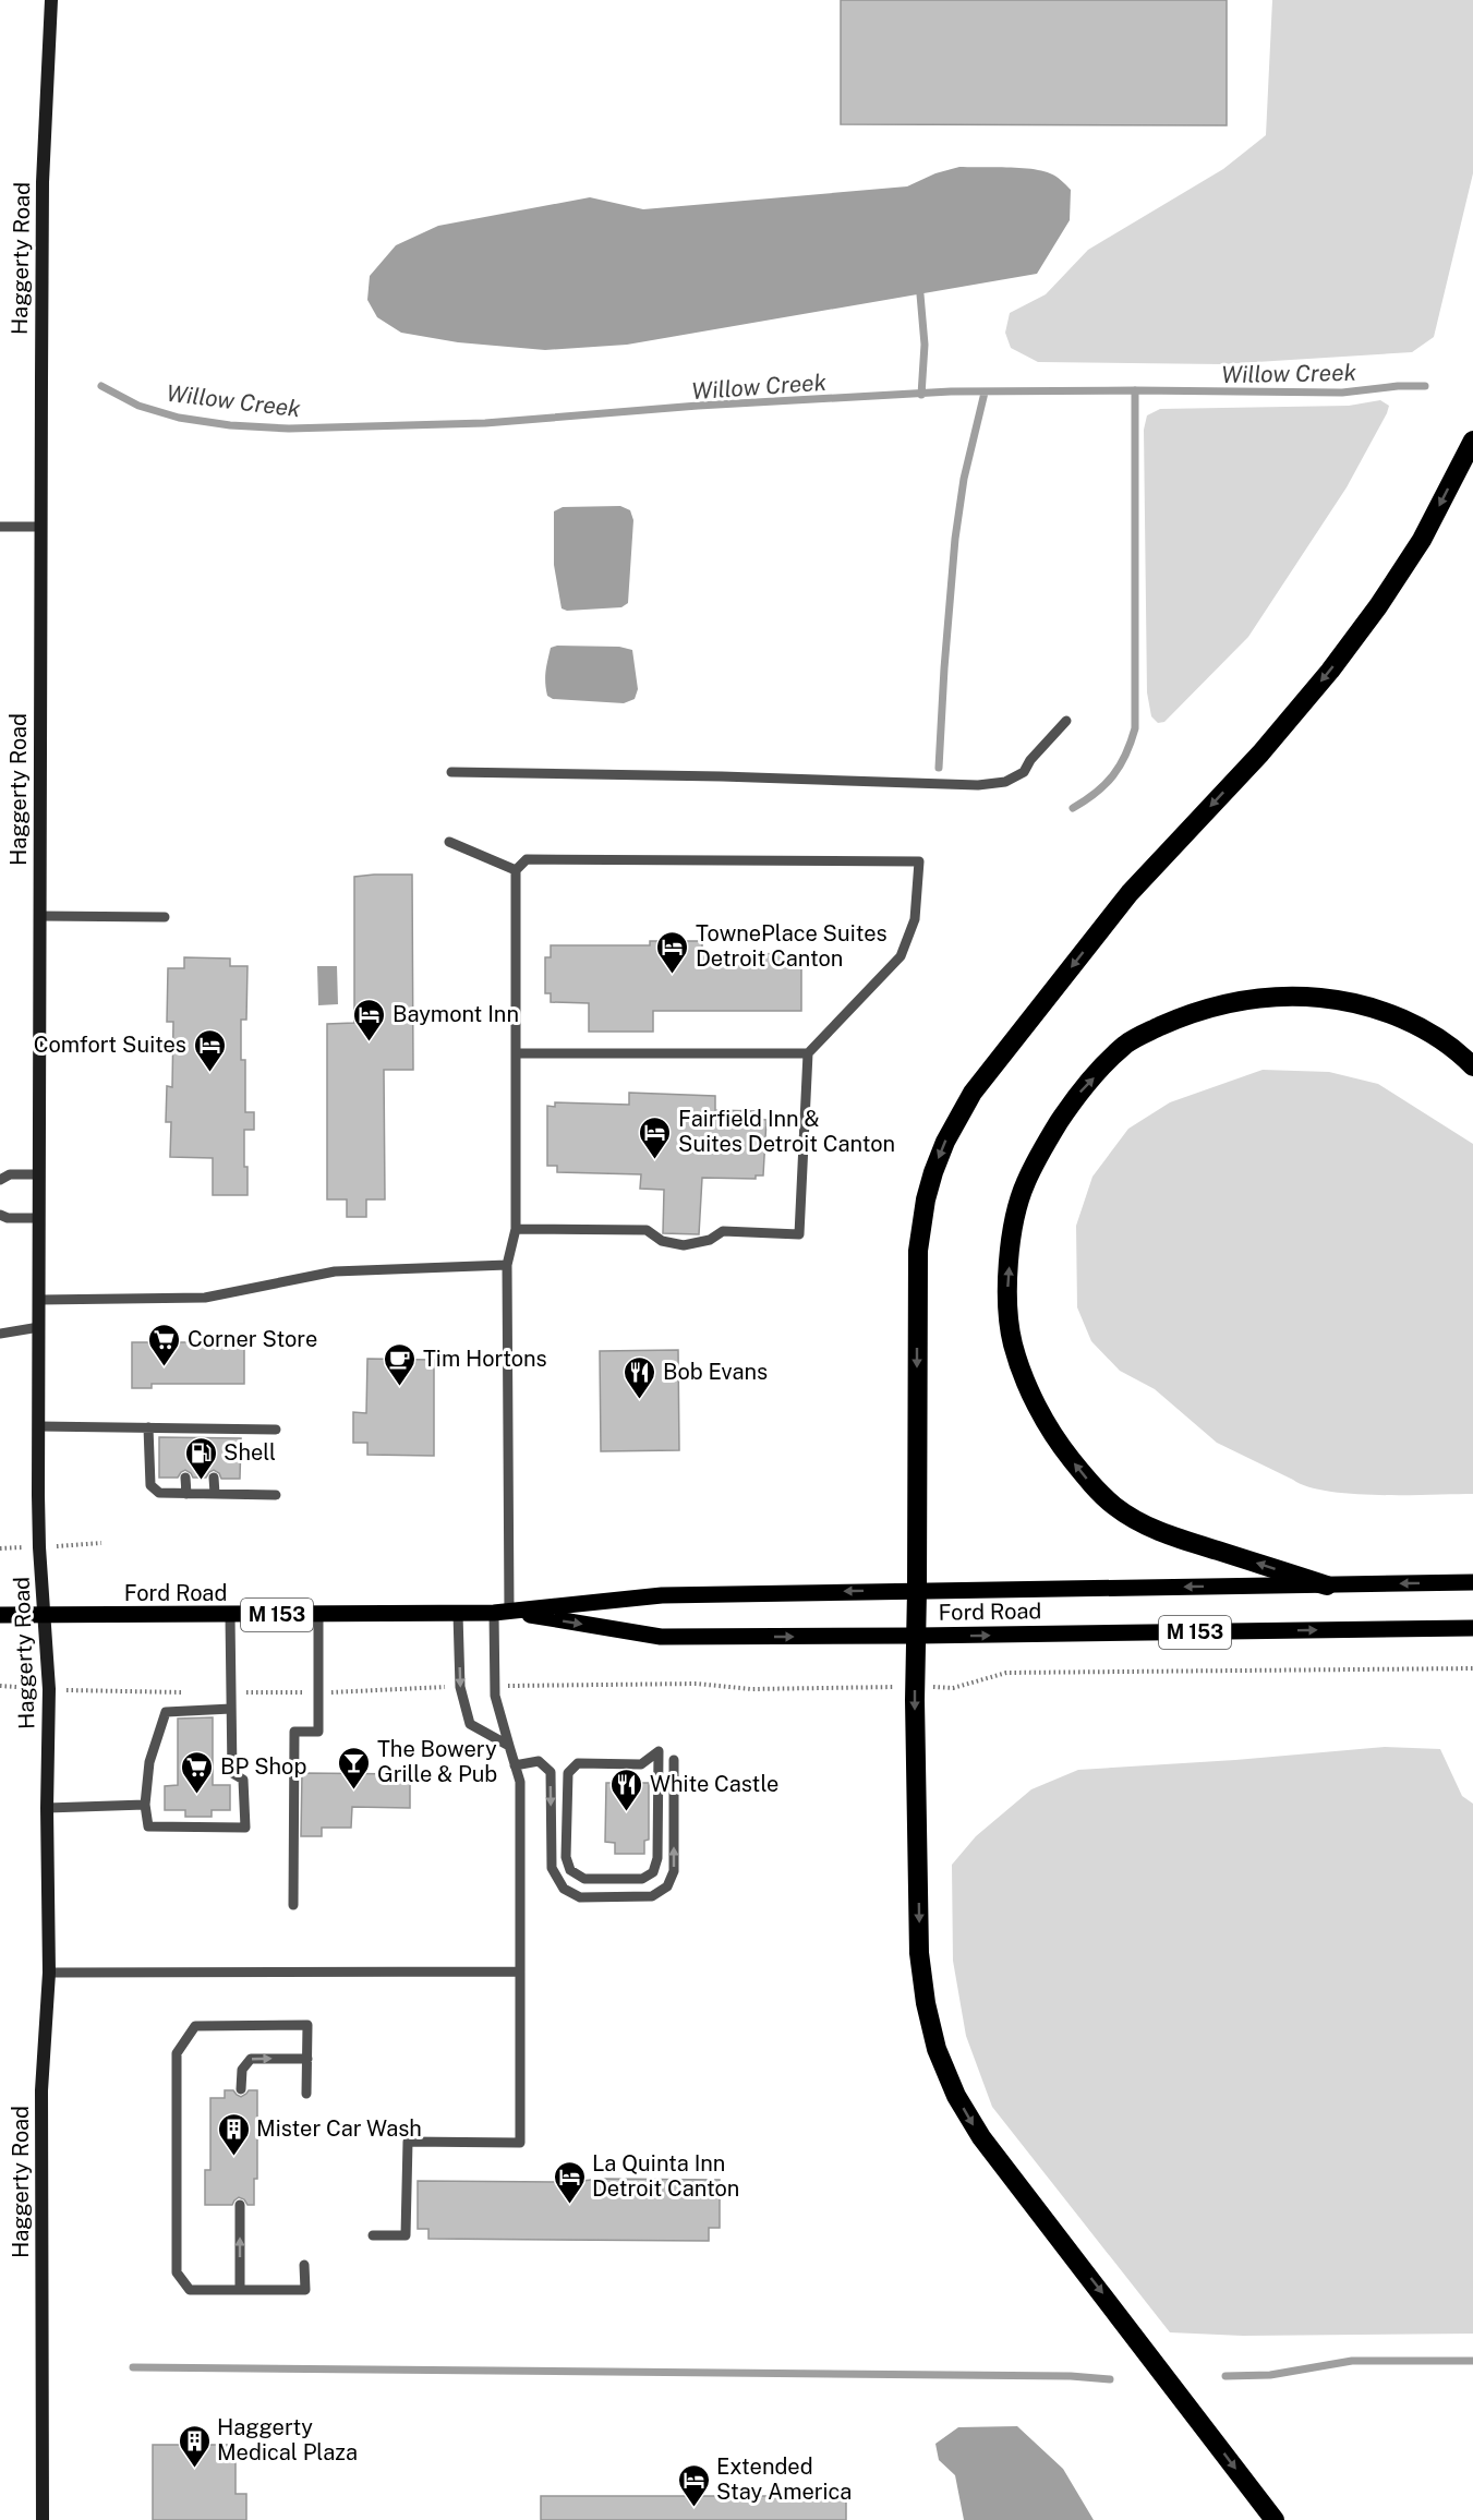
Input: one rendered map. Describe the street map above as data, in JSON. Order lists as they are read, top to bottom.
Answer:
{
  "streets": {
    "main road": ["Haggerty Road", "Ford Road", "M 153"]
  },
  "crossings": [
    ["Haggerty Road", "Ford Road"]
  ],
  "water": ["Willow Creek"],
  "places": {
    "hotel": [
      "TownePlace Suites Detroit Canton",
      "Baymont Inn",
      "Comfort Suites",
      "Fairfield Inn & Suites Detroit Canton",
      "La Quinta Inn Detroit Canton",
      "Extended Stay America"
    ],
    "supermarket": ["Corner Store", "BP Shop"],
    "cafe": ["Tim Hortons"],
    "restaurant": ["Bob Evans", "White Castle"],
    "fuel station": ["Shell"],
    "bar": ["The Bowery Grille & Pub"],
    "building": ["Mister Car Wash", "Haggerty Medical Plaza"]
  }
}
